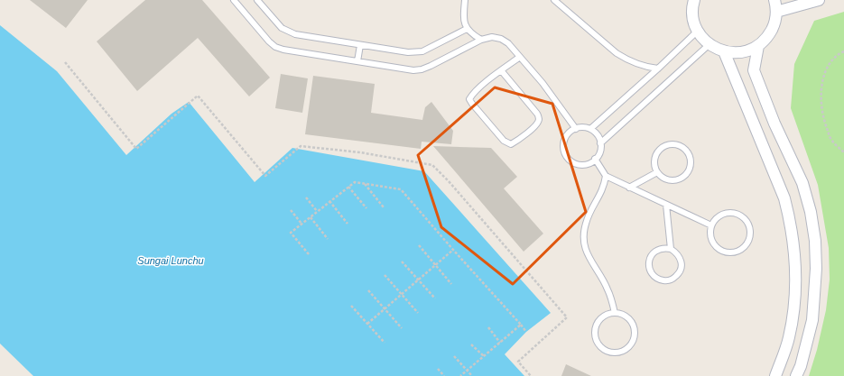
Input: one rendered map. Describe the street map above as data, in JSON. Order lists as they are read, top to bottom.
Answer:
{
  "water": ["Sungai Lunchu"]
}
